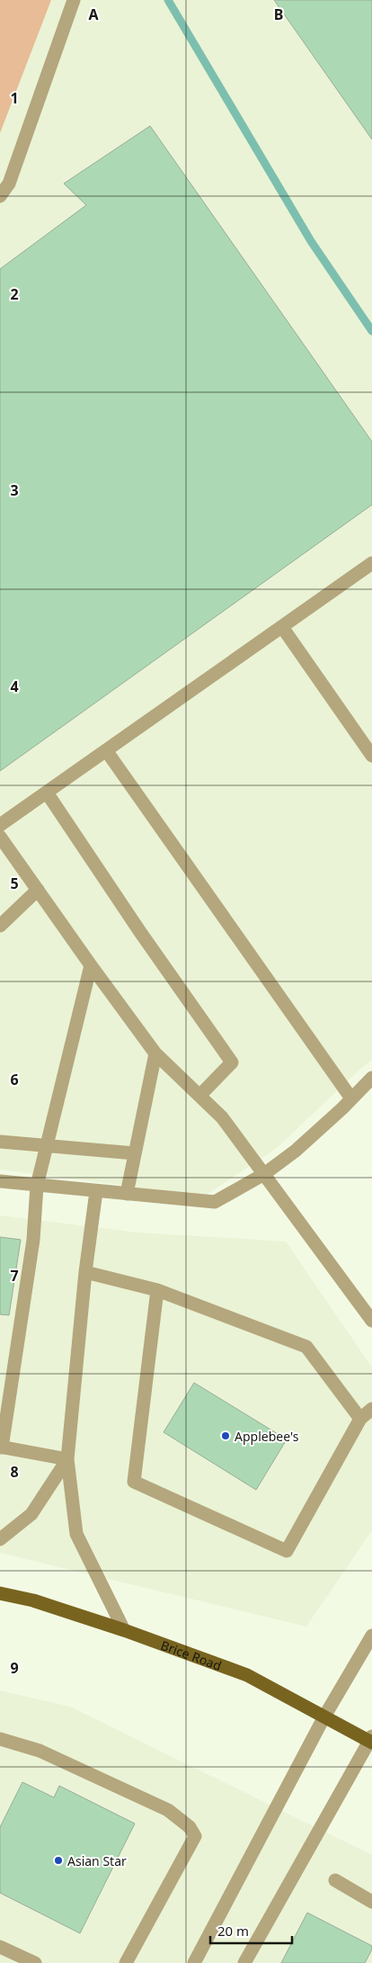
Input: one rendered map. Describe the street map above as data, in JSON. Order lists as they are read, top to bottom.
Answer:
{
  "streets": {
    "main road": ["Brice Road"]
  },
  "places": ["Applebee's", "Asian Star"],
  "scale_bar": "20 m",
  "grid": {
    "columns": ["A", "B"],
    "rows": [
      "1",
      "2",
      "3",
      "4",
      "5",
      "6",
      "7",
      "8",
      "9"
    ]
  }
}
